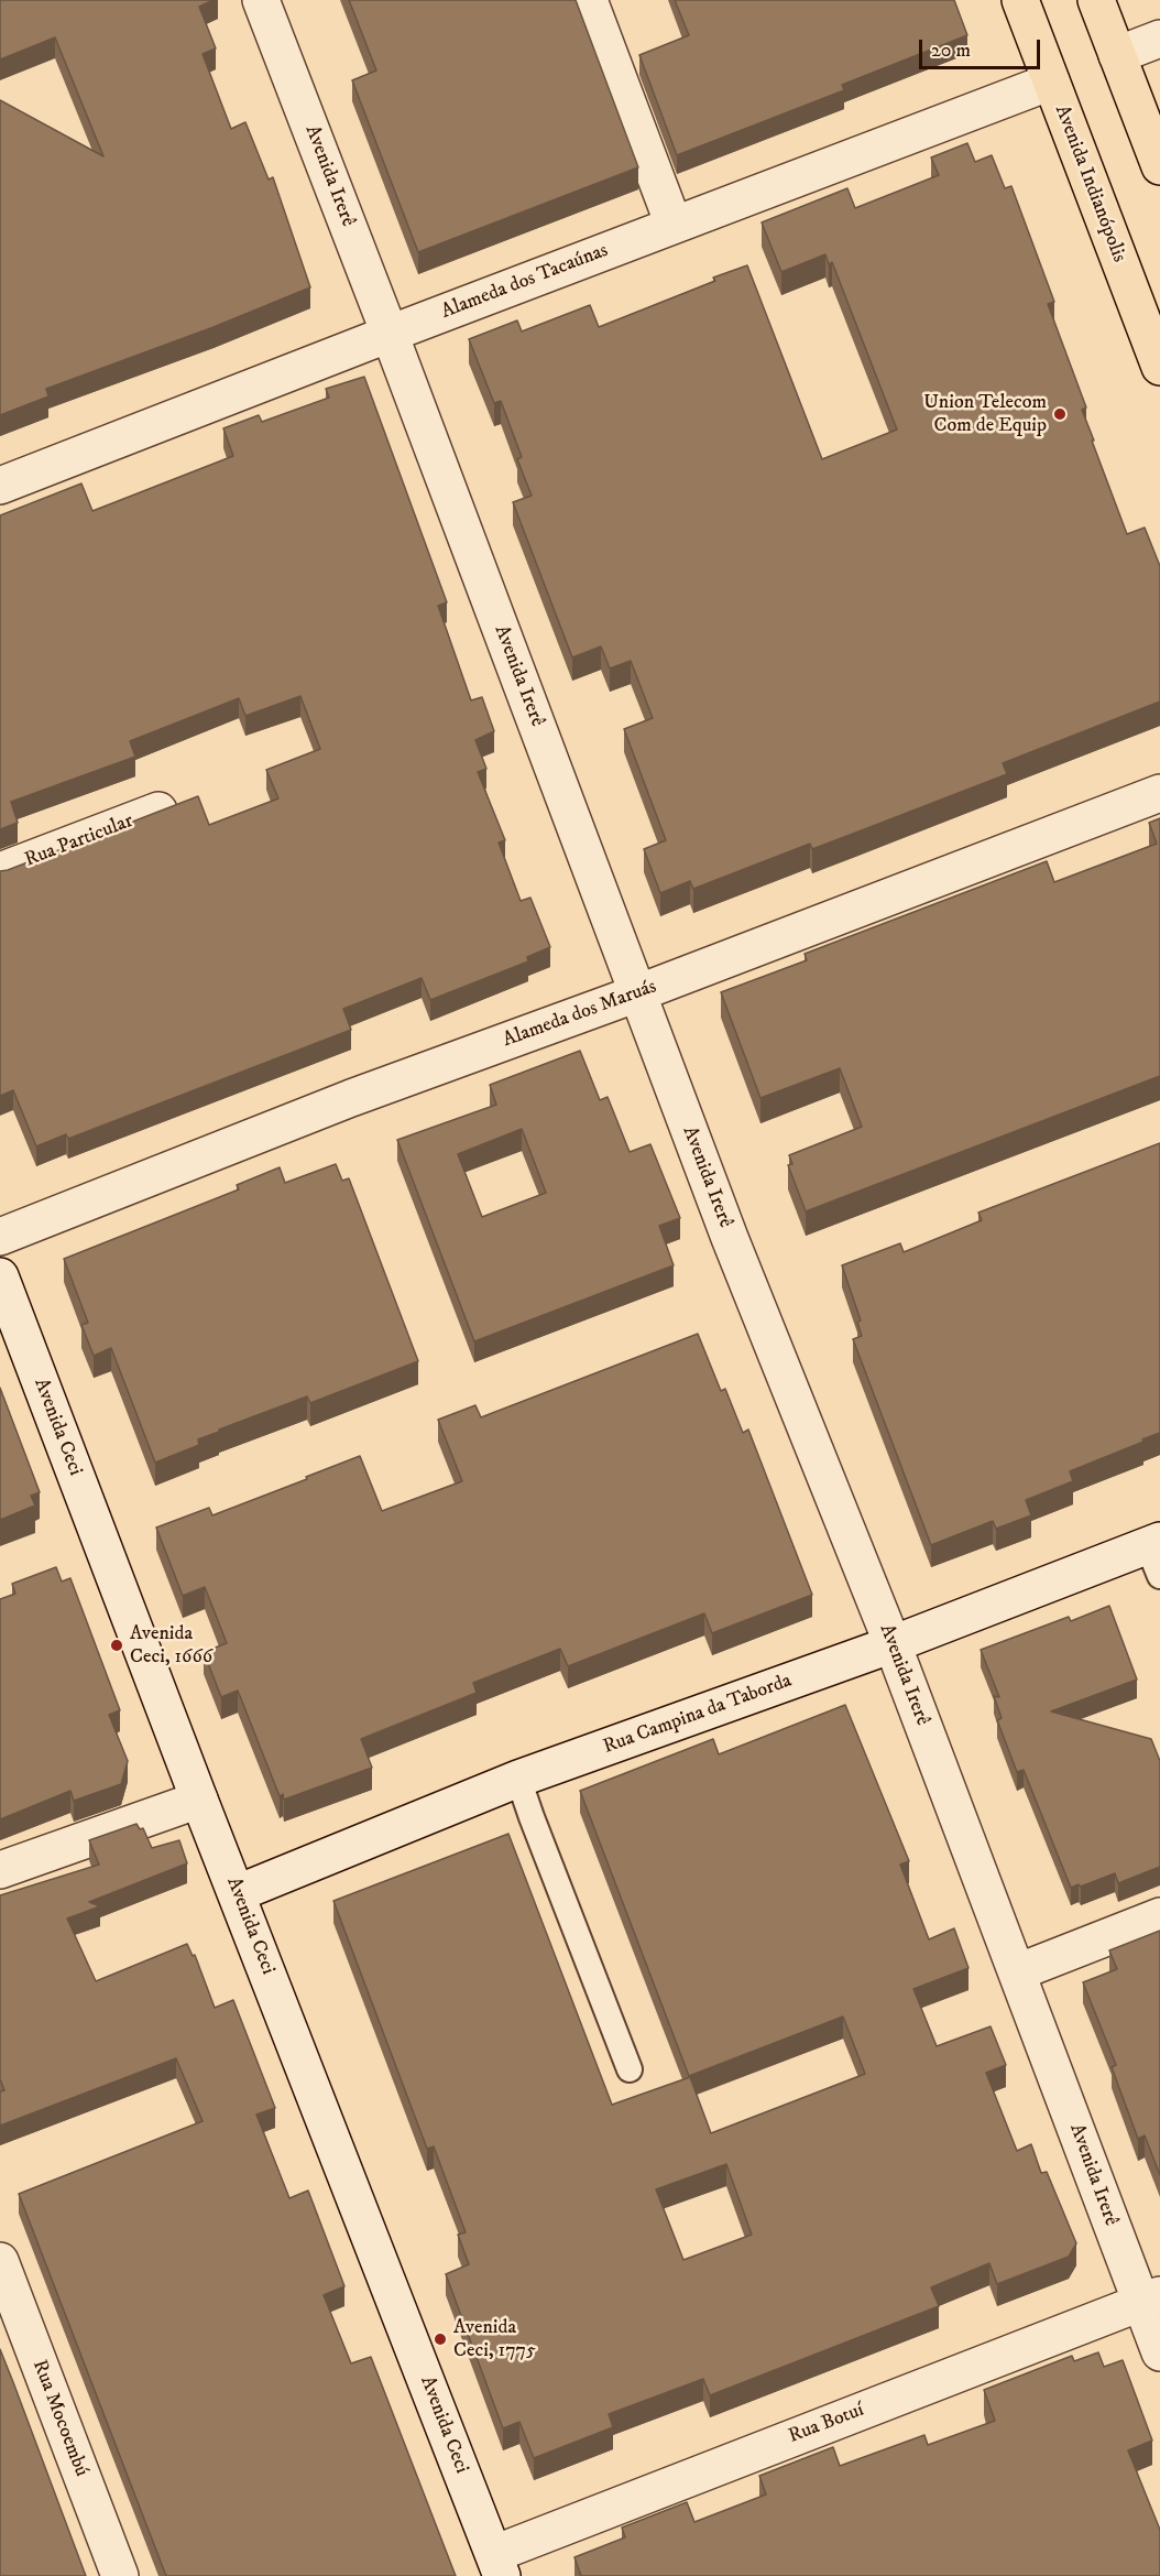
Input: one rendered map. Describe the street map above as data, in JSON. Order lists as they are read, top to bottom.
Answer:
{
  "streets": {
    "main road": ["Avenida Indianópolis"],
    "street": [
      "Avenida Irerê",
      "Alameda dos Tacaúnas",
      "Rua Particular",
      "Alameda dos Maruás",
      "Avenida Ceci",
      "Rua Campina da Taborda",
      "Rua Mocoembú",
      "Rua Botuí"
    ]
  },
  "crossings": [
    ["Avenida Irerê", "Alameda dos Tacaúnas"],
    ["Avenida Irerê", "Alameda dos Maruás"],
    ["Avenida Irerê", "Rua Campina da Taborda"],
    ["Avenida Irerê", "Rua Botuí"],
    ["Avenida Indianópolis", "Alameda dos Tacaúnas"],
    ["Avenida Ceci", "Rua Campina da Taborda"],
    ["Avenida Ceci", "Rua Botuí"]
  ],
  "places": ["Union Telecom Com de Equip", "Avenida Ceci, 1666", "Avenida Ceci, 1775"],
  "scale_bar": "20 m"
}
